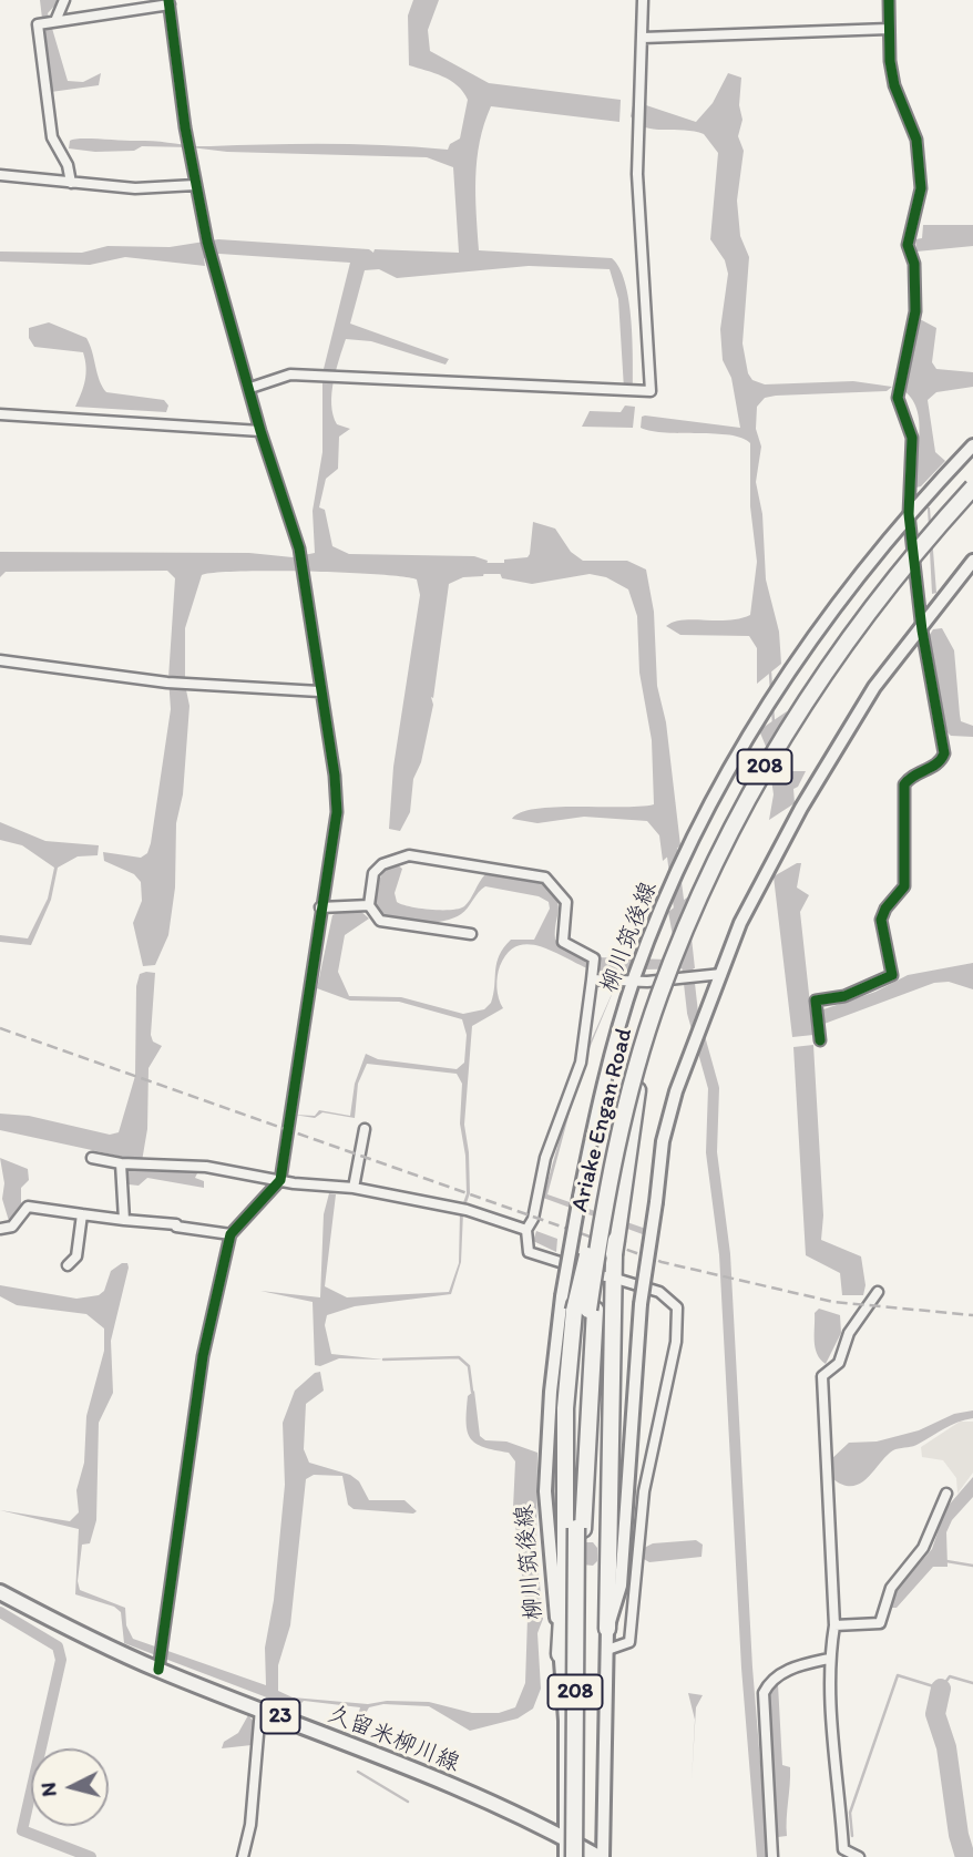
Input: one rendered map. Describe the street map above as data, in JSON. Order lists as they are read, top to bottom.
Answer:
{
  "streets": {
    "highway": ["208", "Ariake Engan Road"],
    "main road": ["柳川筑後線", "23", "久留米柳川線"]
  },
  "crossings": [
    ["柳川筑後線", "久留米柳川線"]
  ],
  "north": "left"
}
